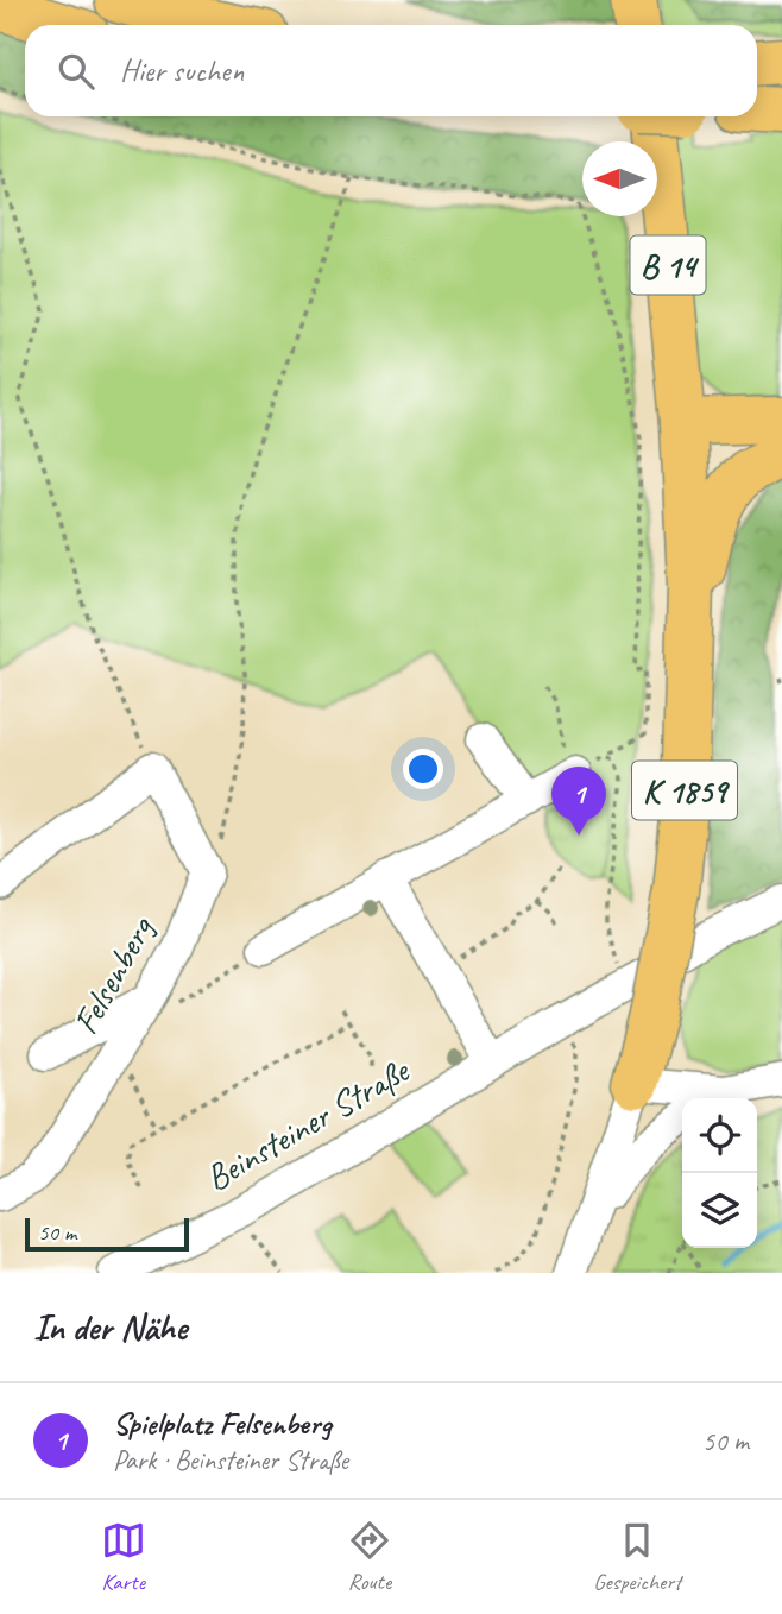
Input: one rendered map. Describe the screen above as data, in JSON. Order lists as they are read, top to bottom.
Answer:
{
  "streets": {
    "highway": ["B 14", "K 1859"],
    "street": ["Felsenberg", "Beinsteiner Straße"]
  },
  "crossings": [
    ["B 14", "K 1859"]
  ],
  "scale_bar": "50 m",
  "north": "left",
  "page": {
    "search": "Hier suchen",
    "pins": "1",
    "scale": "50 m",
    "heading": "In der Nähe",
    "list": [
      {
        "mark": "1",
        "name": "Spielplatz Felsenberg",
        "note": "Park · Beinsteiner Straße",
        "value": "50 m"
      }
    ],
    "nav": ["Karte", "Route", "Gespeichert"]
  }
}
